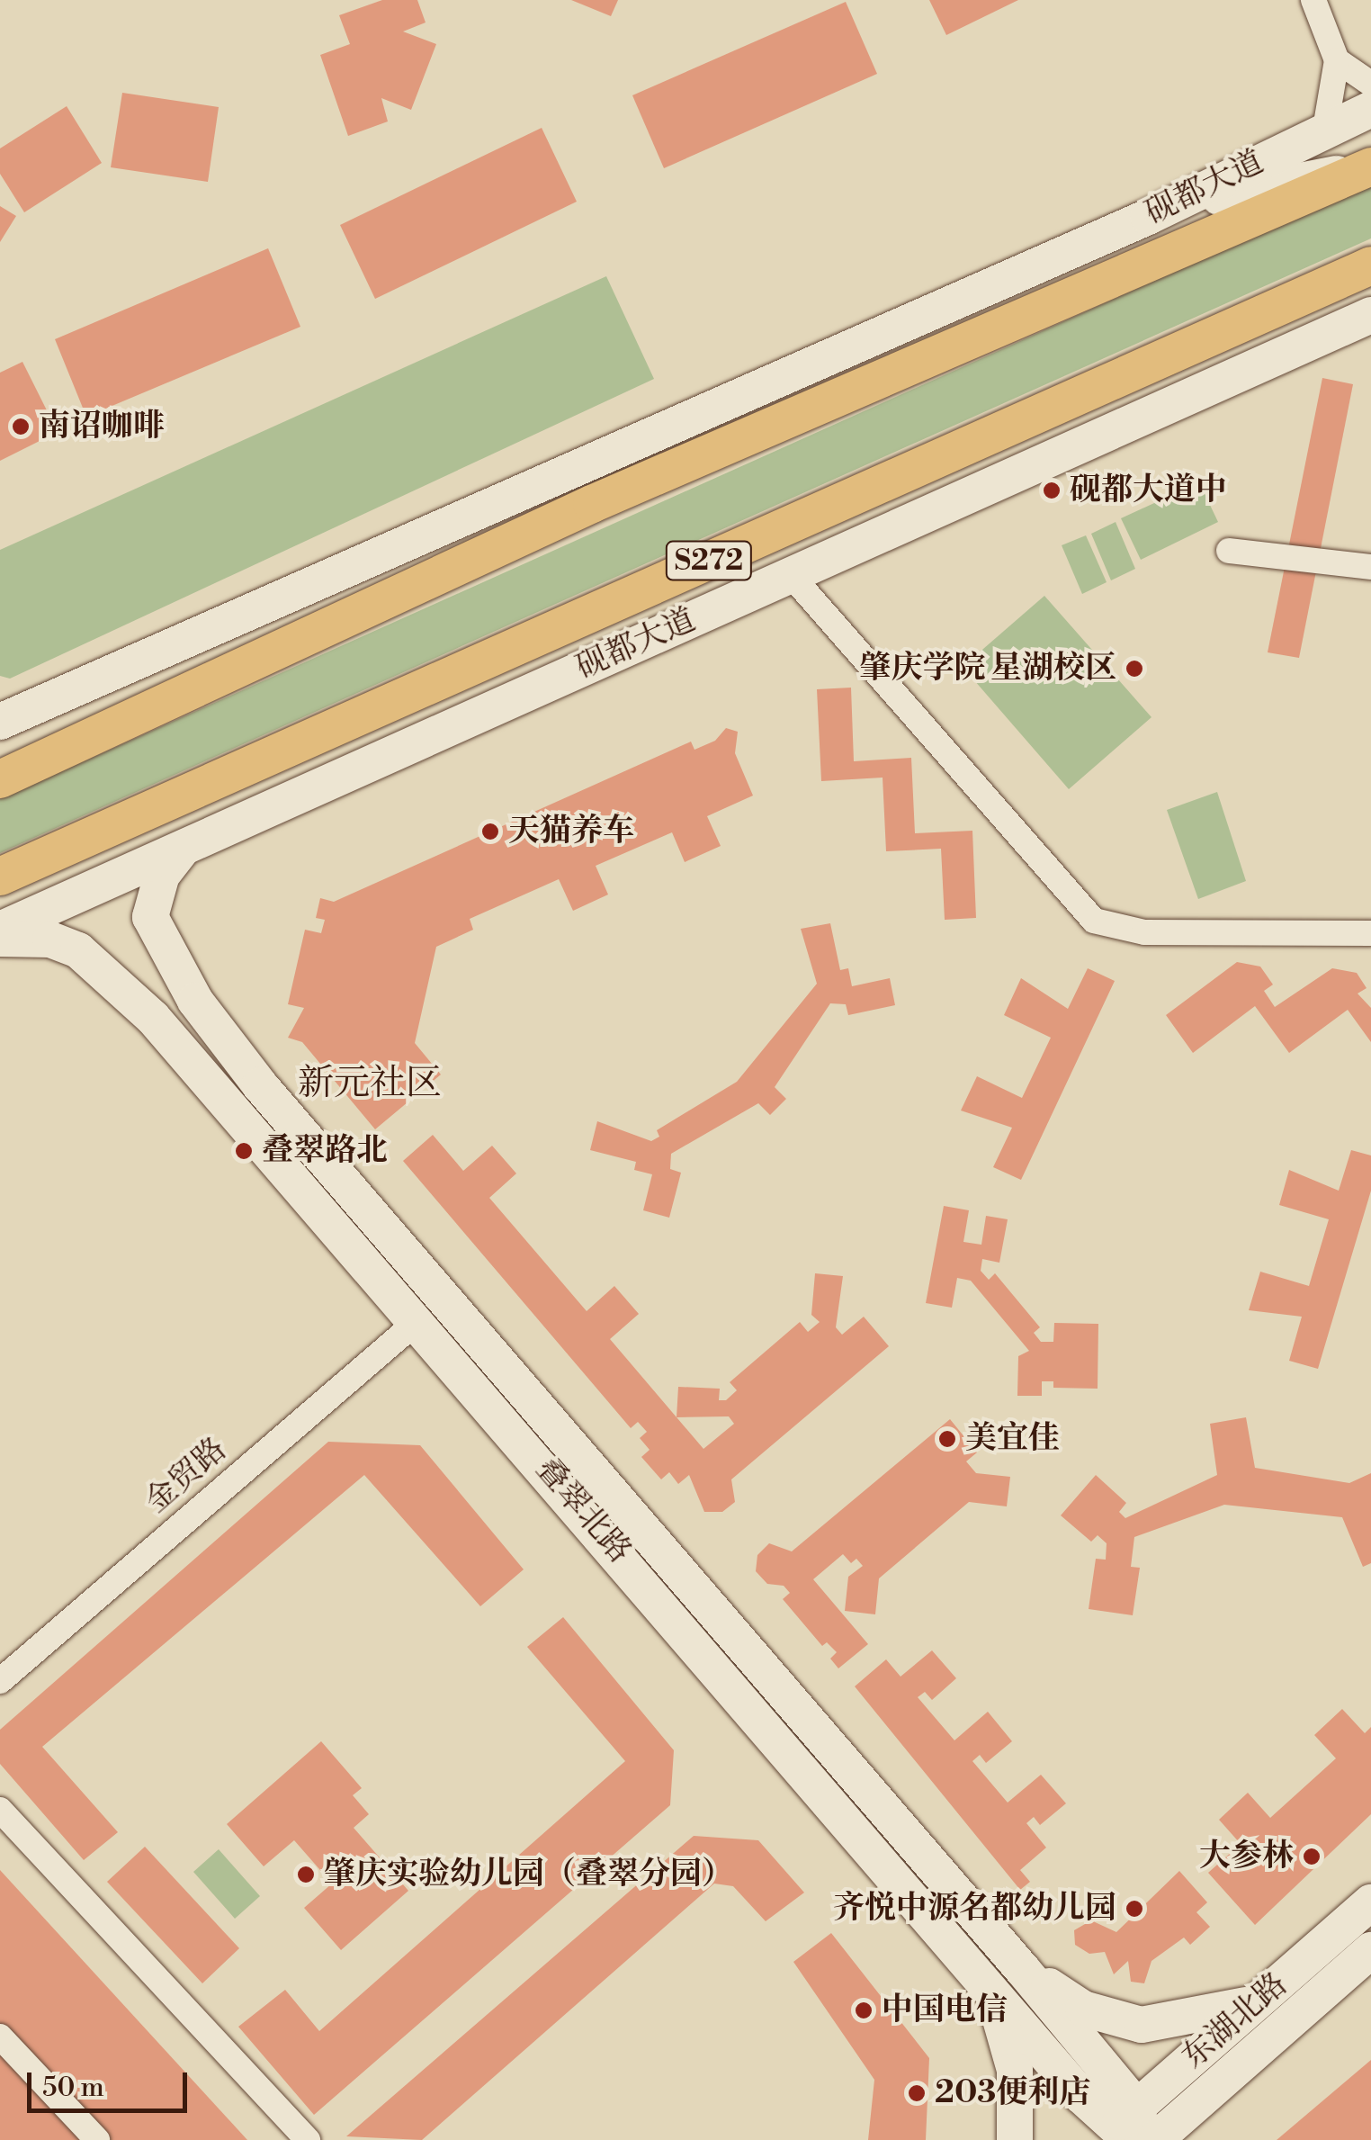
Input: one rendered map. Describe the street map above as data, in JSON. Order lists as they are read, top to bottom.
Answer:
{
  "streets": {
    "main road": [
      "砚都大道",
      "S272",
      "叠翠北路",
      "东湖北路"
    ],
    "street": ["金贸路"]
  },
  "crossings": [
    ["砚都大道", "叠翠北路"],
    ["金贸路", "叠翠北路"],
    ["叠翠北路", "东湖北路"]
  ],
  "districts": ["新元社区"],
  "places": [
    "南诏咖啡",
    "砚都大道中",
    "肇庆学院 星湖校区",
    "天猫养车",
    "叠翠路北",
    "美宜佳",
    "大参林",
    "肇庆实验幼儿园（叠翠分园）",
    "齐悦中源名都幼儿园",
    "中国电信",
    "203便利店"
  ],
  "scale_bar": "50 m"
}
